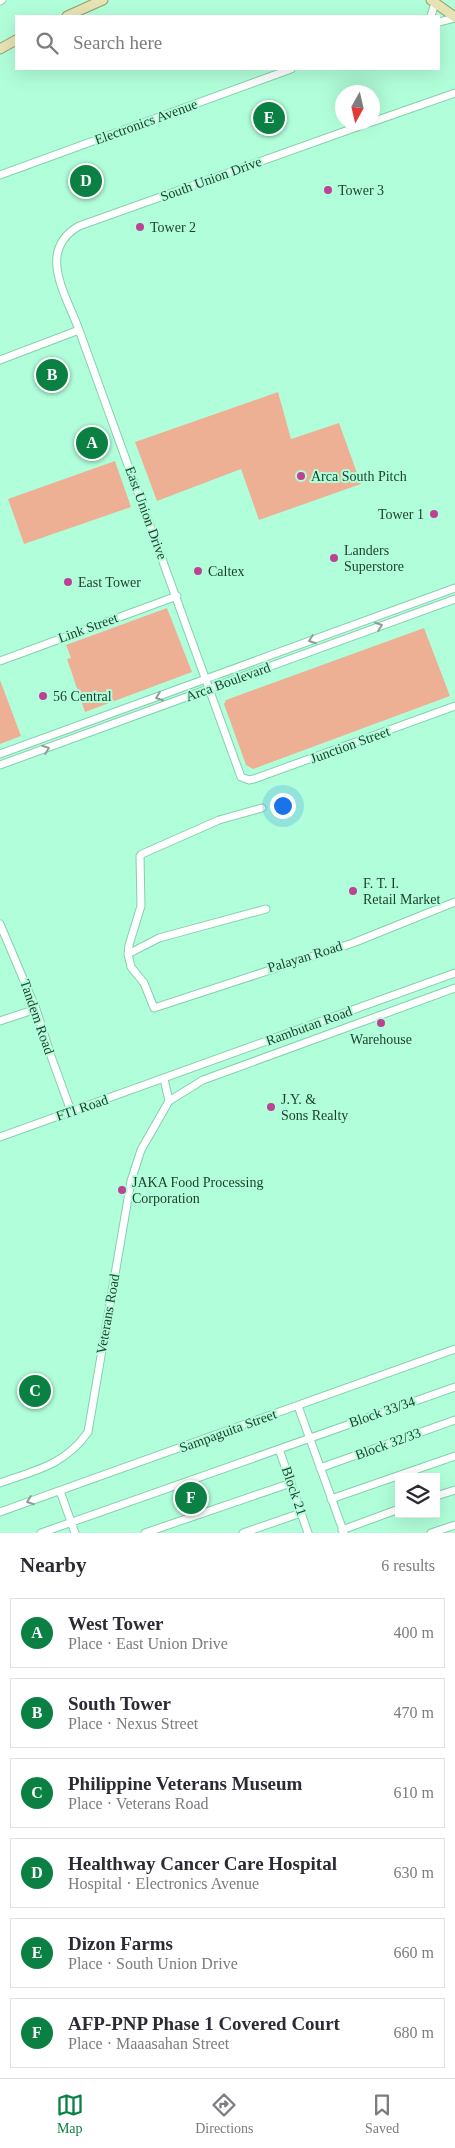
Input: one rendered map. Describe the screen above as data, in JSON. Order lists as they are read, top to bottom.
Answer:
{
  "streets": {
    "street": [
      "Electronics Avenue",
      "South Union Drive",
      "East Union Drive",
      "Link Street",
      "Arca Boulevard",
      "Junction Street",
      "Palayan Road",
      "Tandem Road",
      "Rambutan Road",
      "FTI Road",
      "Veterans Road",
      "Block 33/34",
      "Sampaguita Street",
      "Block 32/33",
      "Block 21"
    ]
  },
  "crossings": [
    ["South Union Drive", "East Union Drive"],
    ["East Union Drive", "Link Street"],
    ["East Union Drive", "Arca Boulevard"],
    ["East Union Drive", "Junction Street"],
    ["Tandem Road", "FTI Road"],
    ["Rambutan Road", "FTI Road"],
    ["Block 33/34", "Block 21"]
  ],
  "places": [
    "Tower 3",
    "Tower 2",
    "Arca South Pitch",
    "Tower 1",
    "Landers Superstore",
    "Caltex",
    "East Tower",
    "56 Central",
    "F. T. I. Retail Market",
    "Warehouse",
    "J.Y. & Sons Realty",
    "JAKA Food Processing Corporation"
  ],
  "north": "bottom",
  "page": {
    "search": "Search here",
    "pins": [
      "E",
      "D",
      "B",
      "A",
      "C",
      "F"
    ],
    "heading": ["Nearby", "6 results"],
    "list": [
      {
        "mark": "A",
        "name": "West Tower",
        "note": "Place · East Union Drive",
        "value": "400 m"
      },
      {
        "mark": "B",
        "name": "South Tower",
        "note": "Place · Nexus Street",
        "value": "470 m"
      },
      {
        "mark": "C",
        "name": "Philippine Veterans Museum",
        "note": "Place · Veterans Road",
        "value": "610 m"
      },
      {
        "mark": "D",
        "name": "Healthway Cancer Care Hospital",
        "note": "Hospital · Electronics Avenue",
        "value": "630 m"
      },
      {
        "mark": "E",
        "name": "Dizon Farms",
        "note": "Place · South Union Drive",
        "value": "660 m"
      },
      {
        "mark": "F",
        "name": "AFP-PNP Phase 1 Covered Court",
        "note": "Place · Maaasahan Street",
        "value": "680 m"
      }
    ],
    "nav": ["Map", "Directions", "Saved"]
  }
}
